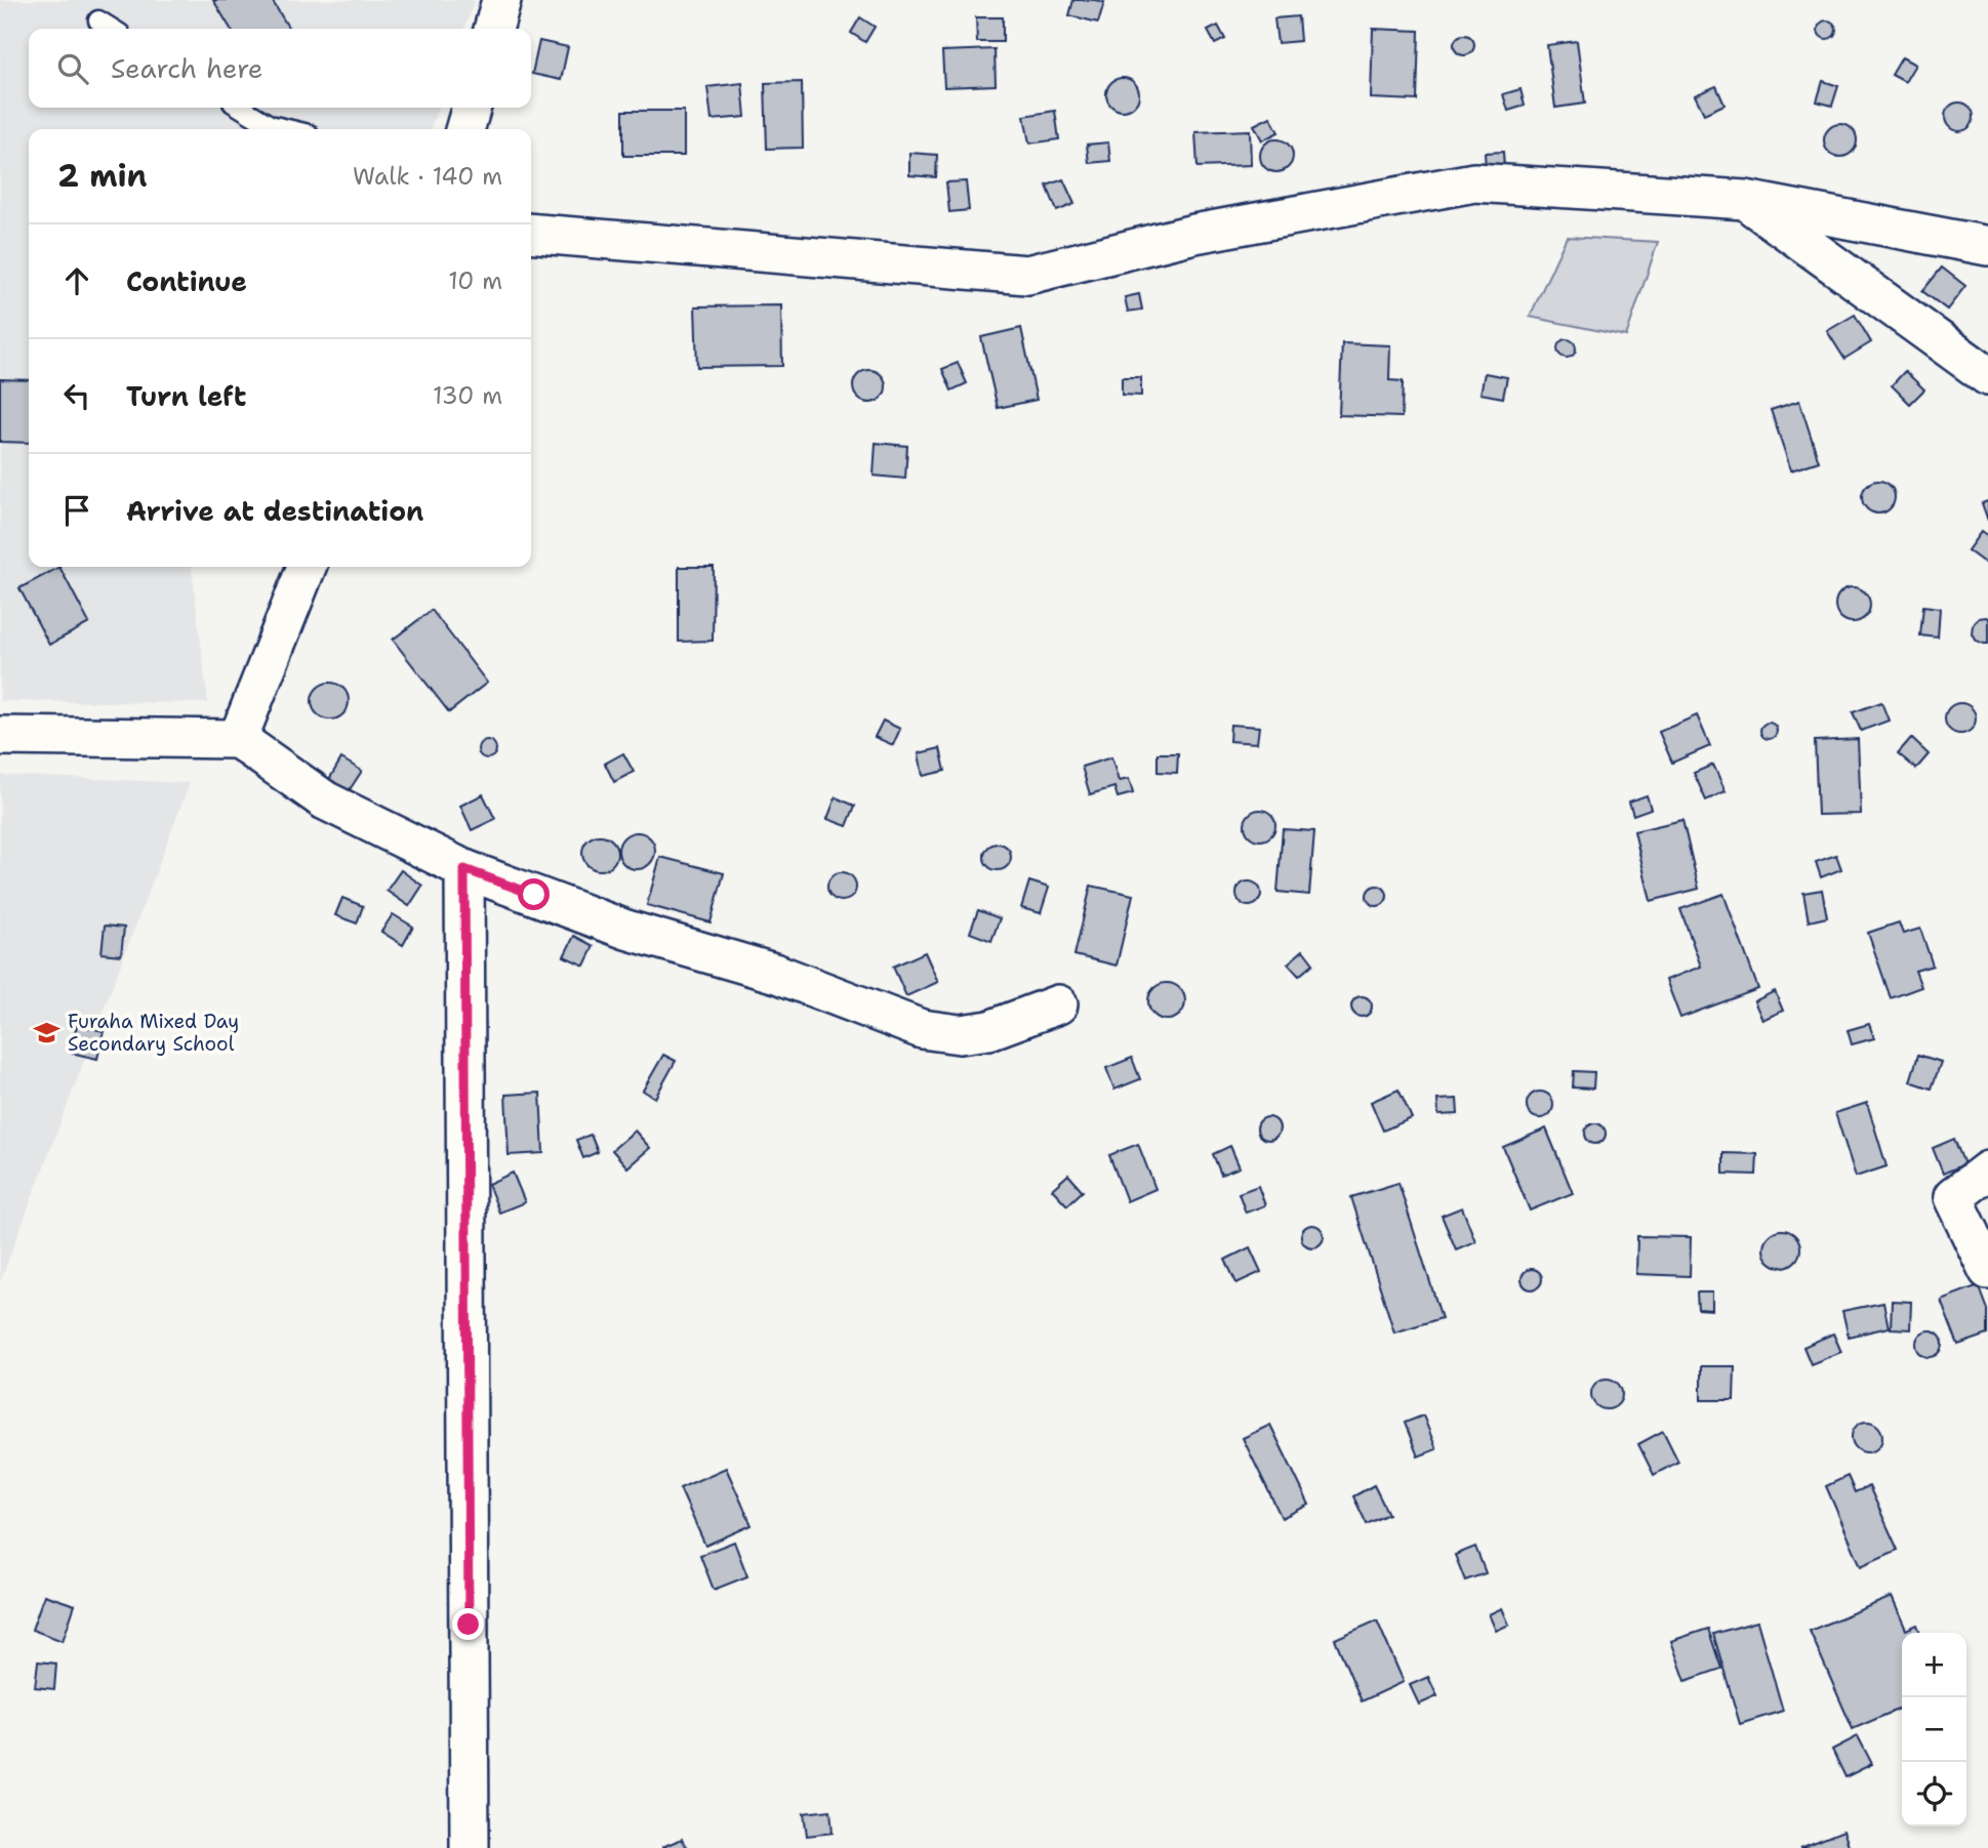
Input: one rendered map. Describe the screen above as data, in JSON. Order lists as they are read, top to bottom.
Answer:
{
  "places": {
    "school or university": ["Furaha Mixed Day Secondary School"]
  },
  "page": {
    "search": "Search here",
    "heading": ["2 min", "Walk · 140 m"],
    "list": [
      ["Continue", "10 m"],
      ["Turn left", "130 m"],
      "Arrive at destination"
    ],
    "map_buttons": ["+", "−"]
  }
}
